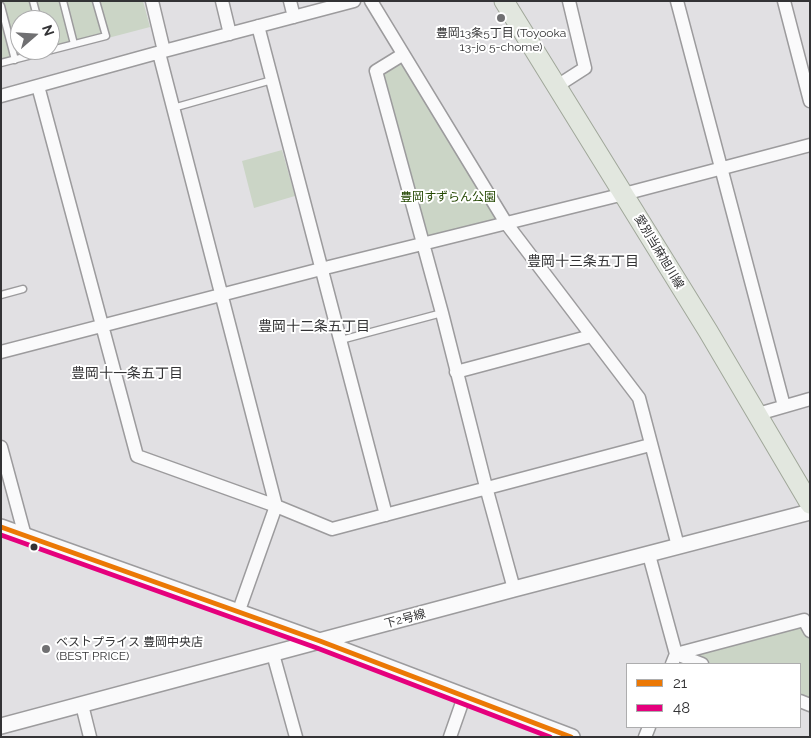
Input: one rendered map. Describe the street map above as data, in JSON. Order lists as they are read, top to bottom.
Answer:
{
  "streets": {
    "main road": ["愛別当麻旭川線"],
    "street": ["下2号線"]
  },
  "districts": ["豊岡十三条五丁目", "豊岡十二条五丁目", "豊岡十一条五丁目"],
  "parks": ["豊岡すずらん公園"],
  "places": ["豊岡13条5丁目 (Toyooka 13-jo 5-chome)", "ベストプライス 豊岡中央店 (BEST PRICE)"],
  "lines": ["transit line 21", "transit line 48"],
  "legend": ["21", "48"],
  "north": "right"
}
